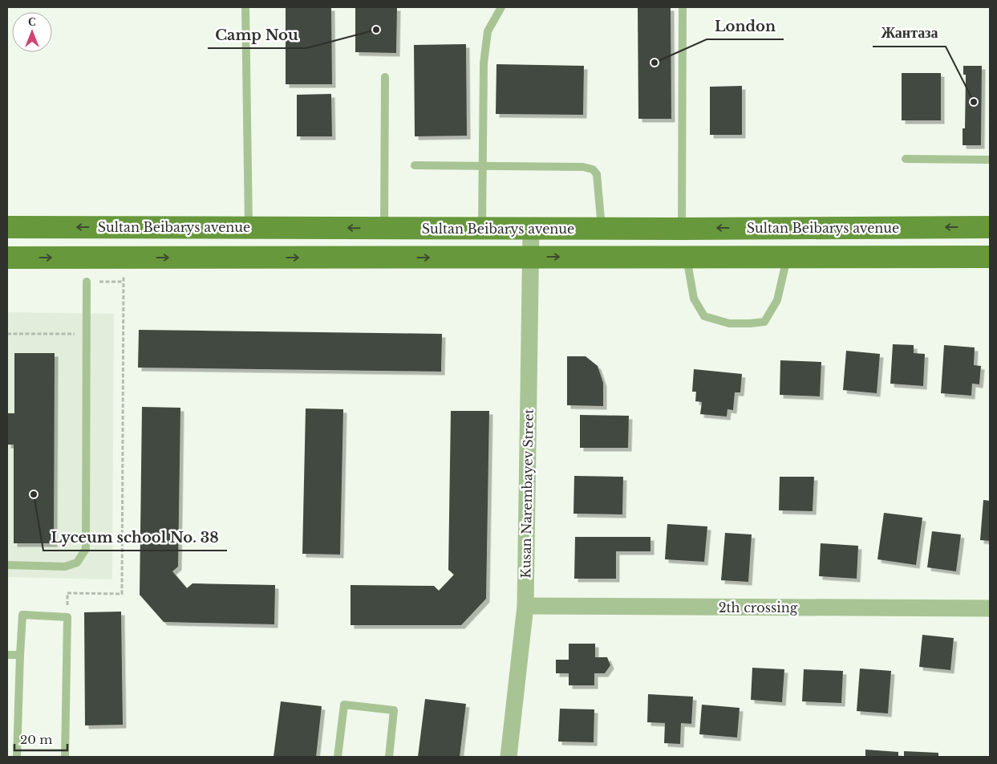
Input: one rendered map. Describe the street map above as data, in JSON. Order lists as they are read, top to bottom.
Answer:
{
  "streets": {
    "main road": ["Sultan Beibarys avenue"],
    "street": ["Kusan Narembayev Street", "2th crossing"]
  },
  "crossings": [
    ["Sultan Beibarys avenue", "Kusan Narembayev Street"],
    ["Kusan Narembayev Street", "2th crossing"]
  ],
  "places": [
    "Camp Nou",
    "London",
    "Жантаза",
    "Lyceum school No. 38"
  ],
  "scale_bar": "20 m",
  "north": "top"
}
